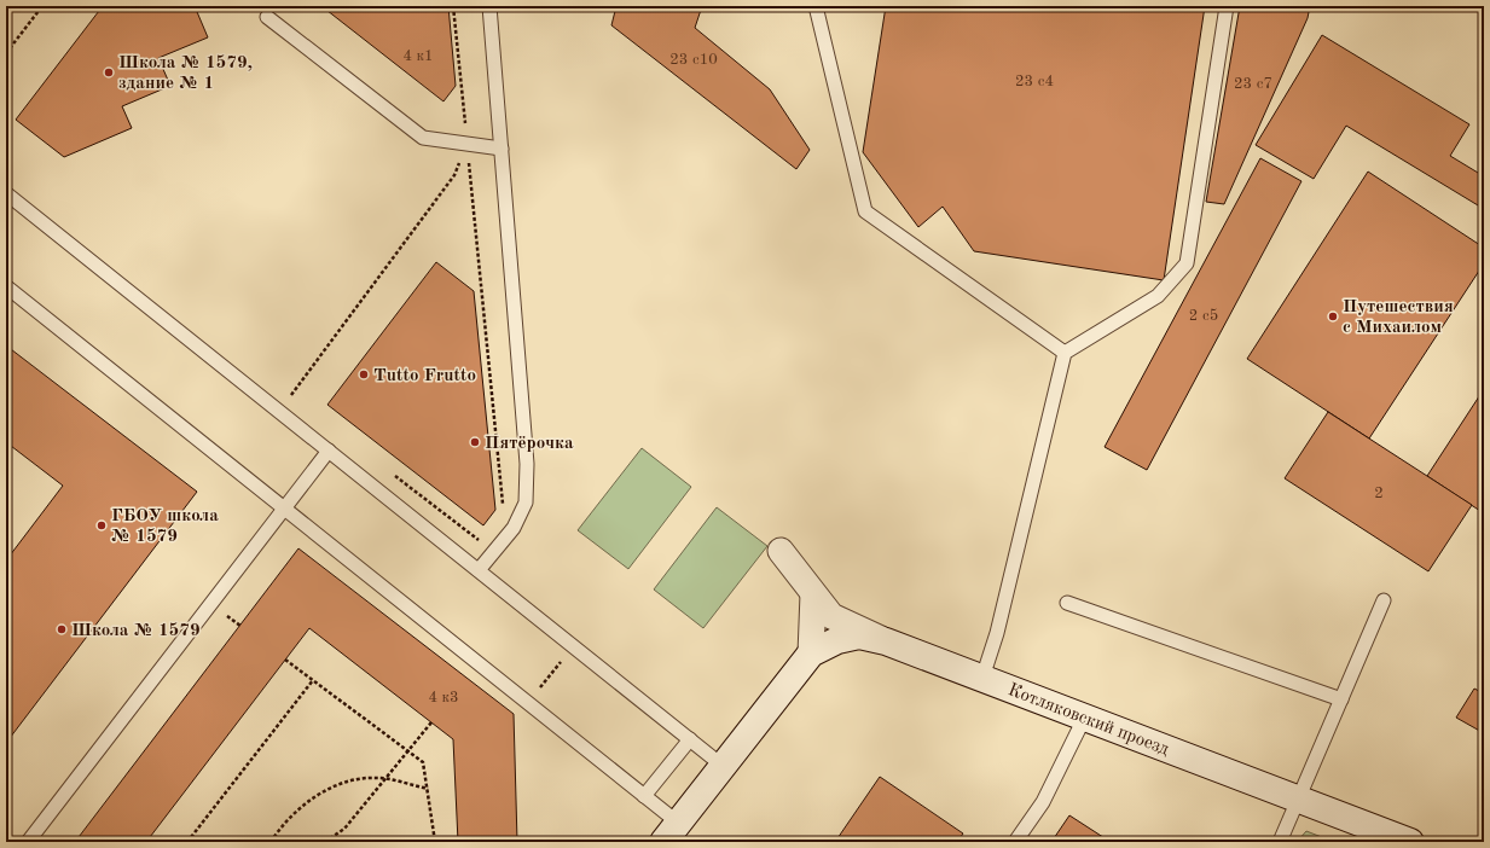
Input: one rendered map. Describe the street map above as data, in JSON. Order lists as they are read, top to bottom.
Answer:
{
  "streets": {
    "street": ["Котляковский проезд"]
  },
  "places": [
    "Школа № 1579, здание № 1",
    "Путешествия с Михаилом",
    "Tutto Frutto",
    "Пятёрочка",
    "ГБОУ школа № 1579",
    "Школа № 1579"
  ],
  "house_numbers": [
    "4 к1",
    "23 с10",
    "23 с4",
    "23 с7",
    "2 с5",
    "2",
    "4 к3"
  ]
}
